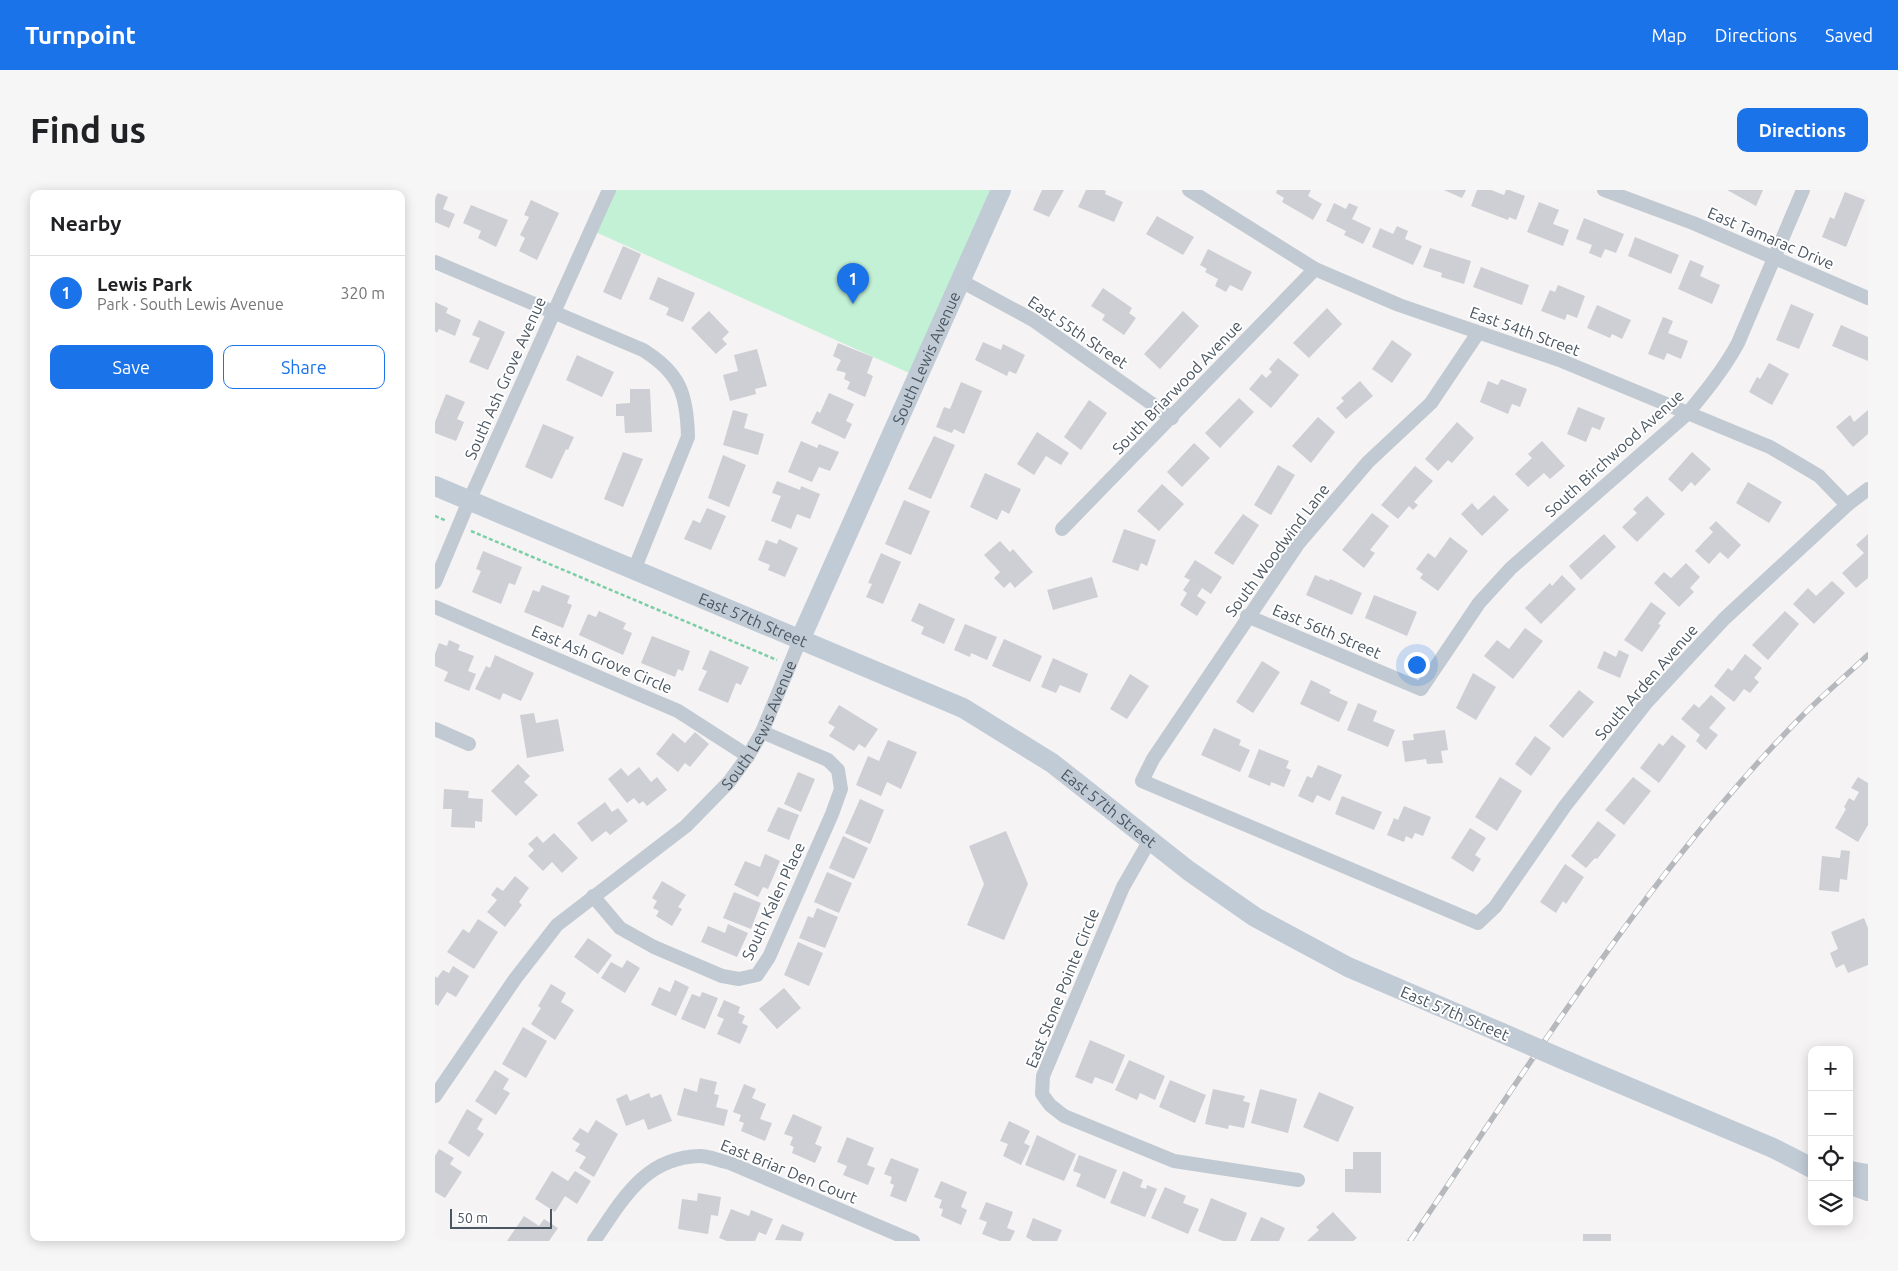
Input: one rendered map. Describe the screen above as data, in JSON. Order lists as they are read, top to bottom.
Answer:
{
  "streets": {
    "main road": ["South Lewis Avenue", "East 57th Street"],
    "street": [
      "East Tamarac Drive",
      "East 54th Street",
      "East 55th Street",
      "South Ash Grove Avenue",
      "South Briarwood Avenue",
      "South Birchwood Avenue",
      "South Woodwind Lane",
      "East 56th Street",
      "East Ash Grove Circle",
      "South Arden Avenue",
      "South Kalen Place",
      "East Stone Pointe Circle",
      "East Briar Den Court"
    ]
  },
  "crossings": [
    ["East Tamarac Drive", "South Birchwood Avenue"],
    ["East 54th Street", "South Briarwood Avenue"],
    ["East 54th Street", "South Birchwood Avenue"],
    ["East 54th Street", "South Woodwind Lane"],
    ["East 54th Street", "South Arden Avenue"],
    ["East 55th Street", "South Lewis Avenue"],
    ["East 55th Street", "South Briarwood Avenue"],
    ["South Lewis Avenue", "East 57th Street"],
    ["South Lewis Avenue", "East Ash Grove Circle"],
    ["South Lewis Avenue", "South Kalen Place"],
    ["South Ash Grove Avenue", "East 57th Street"],
    ["South Birchwood Avenue", "East 56th Street"],
    ["South Woodwind Lane", "East 56th Street"],
    ["South Woodwind Lane", "South Arden Avenue"],
    ["East 57th Street", "East Stone Pointe Circle"]
  ],
  "scale_bar": "50 m",
  "page": {
    "header": "Turnpoint",
    "nav": ["Map", "Directions", "Saved"],
    "buttons": [
      "Directions",
      ["Save", "Share"]
    ],
    "title": "Find us",
    "heading": "Nearby",
    "list": [
      {
        "mark": "1",
        "name": "Lewis Park",
        "note": "Park · South Lewis Avenue",
        "value": "320 m"
      }
    ],
    "pins": "1",
    "map_buttons": ["+", "−"],
    "scale": "50 m"
  }
}
